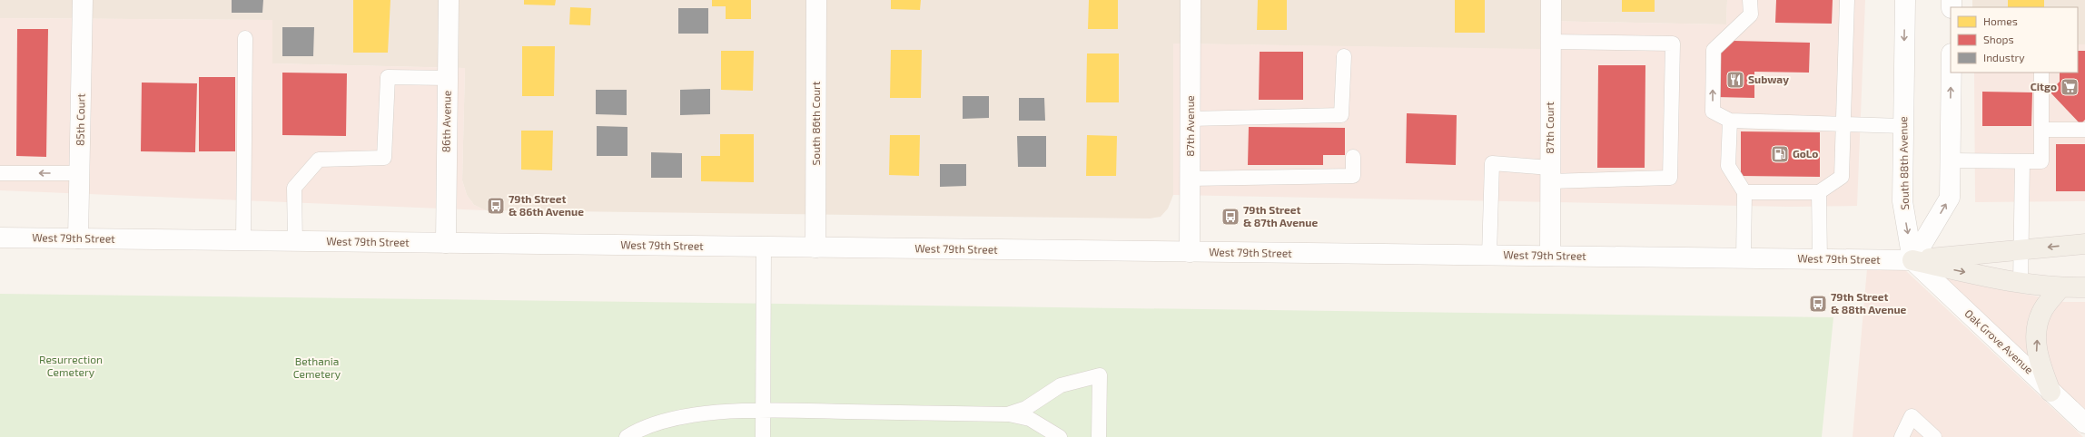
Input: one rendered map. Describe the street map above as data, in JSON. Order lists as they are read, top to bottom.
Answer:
{
  "streets": {
    "main road": [
      "85th Court",
      "86th Avenue",
      "South 86th Court",
      "87th Avenue",
      "87th Court",
      "South 88th Avenue",
      "West 79th Street",
      "Oak Grove Avenue"
    ]
  },
  "crossings": [
    ["85th Court", "West 79th Street"],
    ["86th Avenue", "West 79th Street"],
    ["South 86th Court", "West 79th Street"],
    ["87th Avenue", "West 79th Street"],
    ["87th Court", "West 79th Street"],
    ["South 88th Avenue", "West 79th Street"],
    ["South 88th Avenue", "Oak Grove Avenue"],
    ["West 79th Street", "Oak Grove Avenue"]
  ],
  "parks": ["Resurrection Cemetery", "Bethania Cemetery"],
  "places": {
    "restaurant": ["Subway"],
    "supermarket": ["Citgo"],
    "fuel station": ["GoLo"],
    "bus stop": ["79th Street & 86th Avenue", "79th Street & 87th Avenue", "79th Street & 88th Avenue"]
  },
  "legend": ["Homes", "Shops", "Industry"]
}
